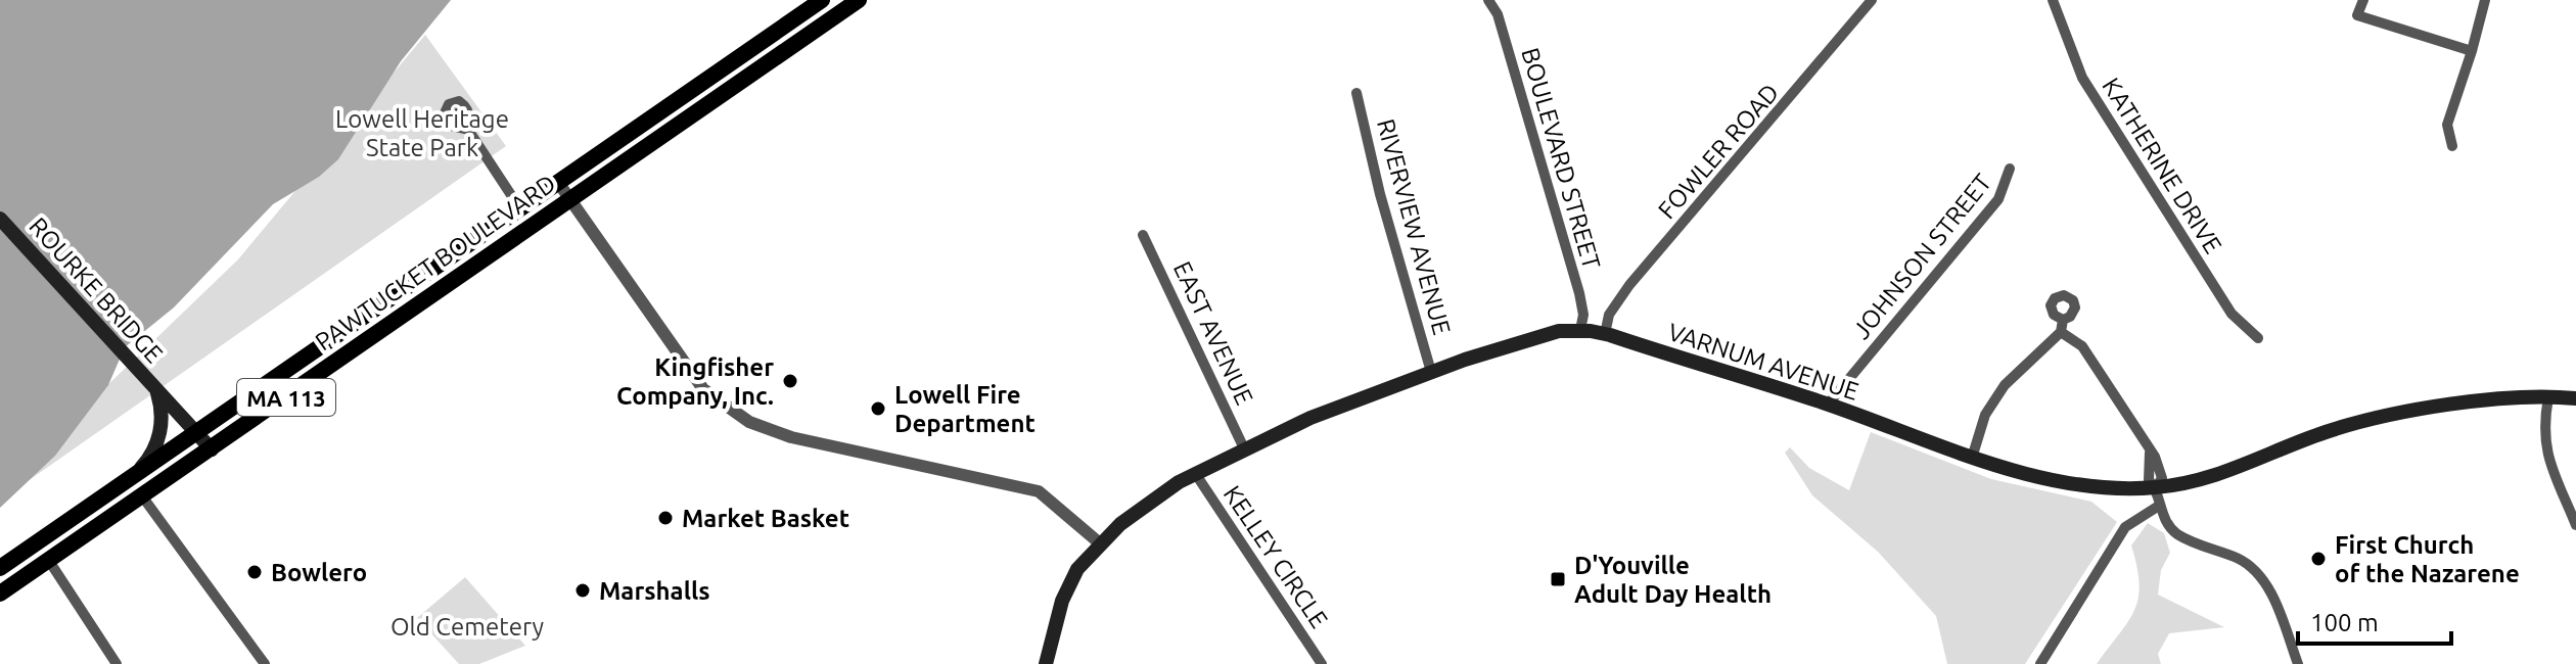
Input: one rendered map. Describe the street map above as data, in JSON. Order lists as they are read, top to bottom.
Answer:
{
  "streets": {
    "main road": [
      "PAWTUCKET BOULEVARD",
      "ROURKE BRIDGE",
      "VARNUM AVENUE",
      "MA 113"
    ],
    "street": [
      "FOWLER ROAD",
      "BOULEVARD STREET",
      "KATHERINE DRIVE",
      "RIVERVIEW AVENUE",
      "JOHNSON STREET",
      "EAST AVENUE",
      "KELLEY CIRCLE"
    ]
  },
  "crossings": [
    ["FOWLER ROAD", "VARNUM AVENUE"],
    ["BOULEVARD STREET", "VARNUM AVENUE"],
    ["RIVERVIEW AVENUE", "VARNUM AVENUE"],
    ["JOHNSON STREET", "VARNUM AVENUE"],
    ["PAWTUCKET BOULEVARD", "ROURKE BRIDGE"],
    ["EAST AVENUE", "VARNUM AVENUE"],
    ["VARNUM AVENUE", "KELLEY CIRCLE"]
  ],
  "parks": ["Lowell Heritage State Park", "Old Cemetery"],
  "places": {
    "other": [
      "Kingfisher Company, Inc.",
      "Lowell Fire Department",
      "Market Basket",
      "First Church of the Nazarene",
      "Bowlero",
      "Marshalls"
    ],
    "transit": ["D'Youville Adult Day Health"]
  },
  "scale_bar": "100 m"
}
